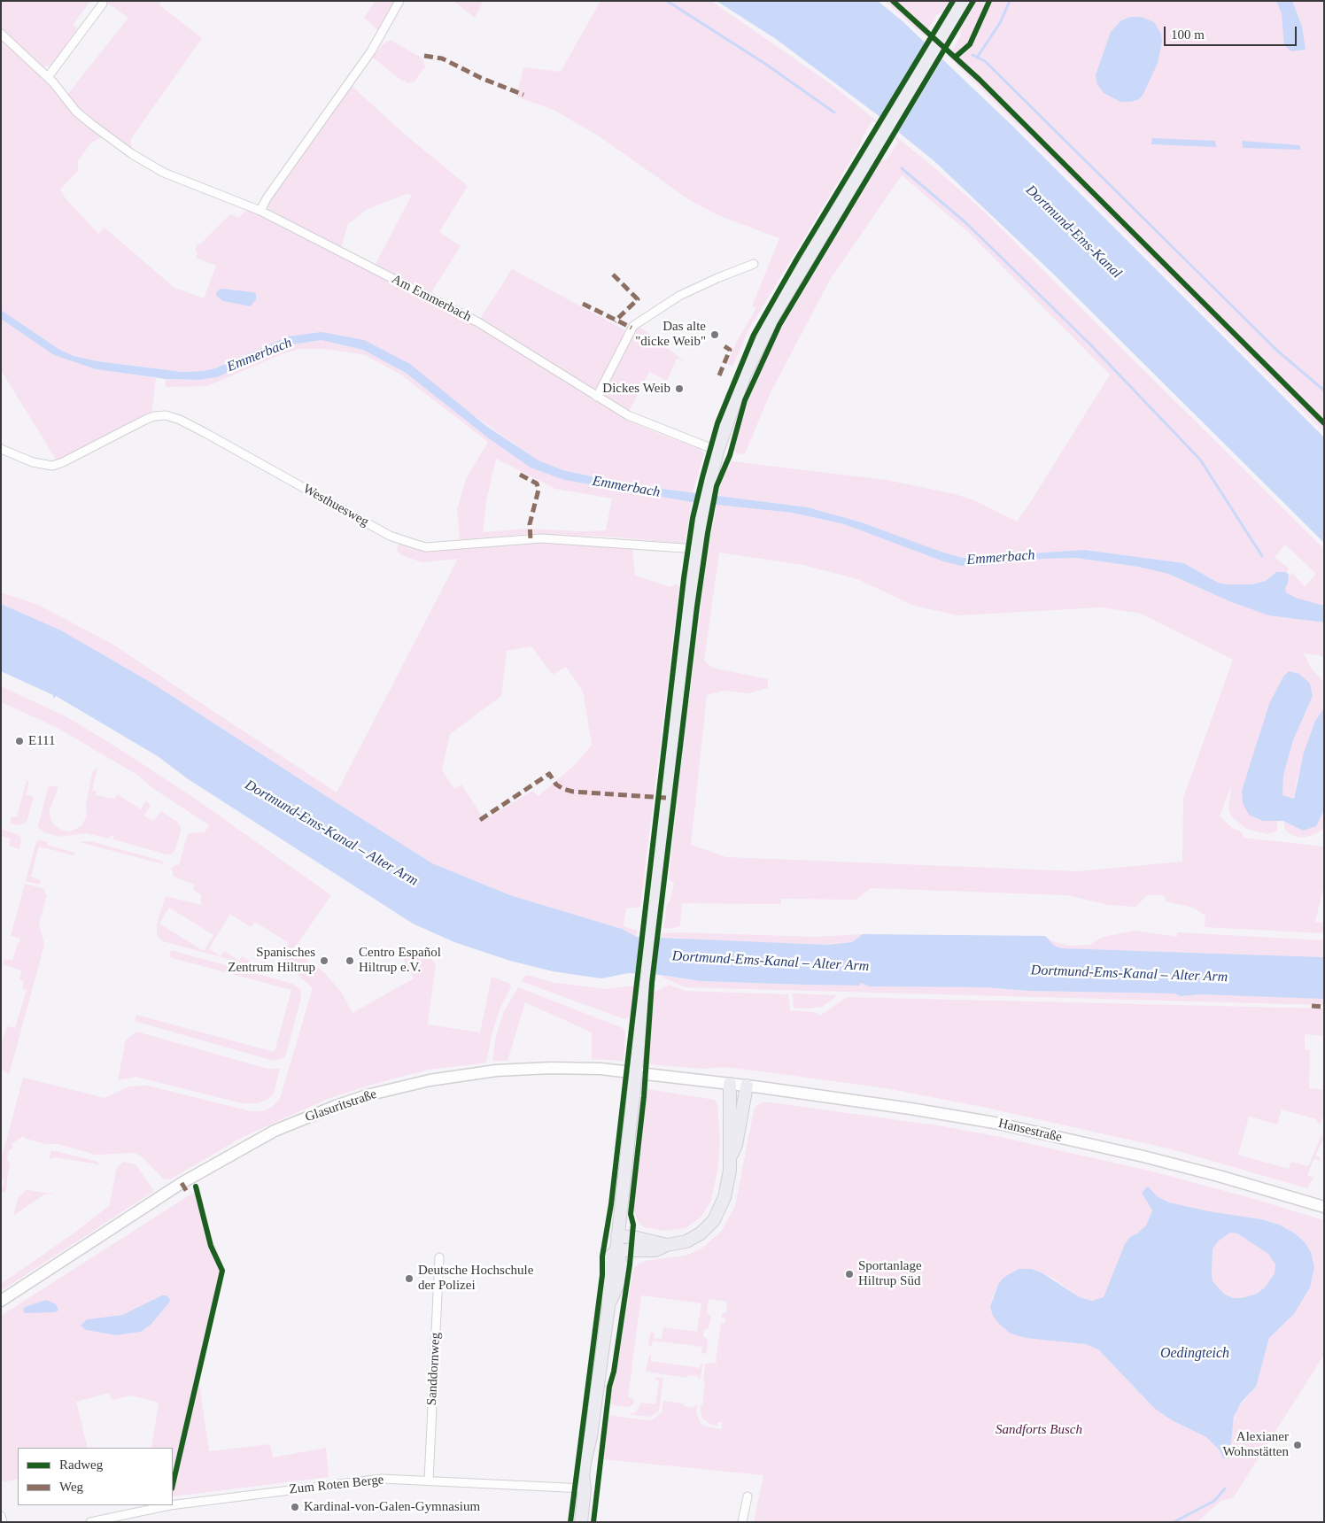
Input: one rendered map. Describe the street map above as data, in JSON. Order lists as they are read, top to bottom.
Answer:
{
  "streets": {
    "main road": ["Glasuritstraße", "Hansestraße"],
    "street": [
      "Am Emmerbach",
      "Westhuesweg",
      "Sanddornweg",
      "Zum Roten Berge"
    ]
  },
  "crossings": [
    ["Glasuritstraße", "Hansestraße"],
    ["Sanddornweg", "Zum Roten Berge"]
  ],
  "water": [
    "Dortmund-Ems-Kanal",
    "Emmerbach",
    "Dortmund-Ems-Kanal – Alter Arm",
    "Oedingteich"
  ],
  "parks": ["Sandforts Busch"],
  "places": [
    "Das alte \"dicke Weib\"",
    "Dickes Weib",
    "E111",
    "Spanisches Zentrum Hiltrup",
    "Centro Español Hiltrup e.V.",
    "Sportanlage Hiltrup Süd",
    "Deutsche Hochschule der Polizei",
    "Alexianer Wohnstätten",
    "Kardinal-von-Galen-Gymnasium"
  ],
  "legend": ["Radweg", "Weg"],
  "scale_bar": "100 m"
}
